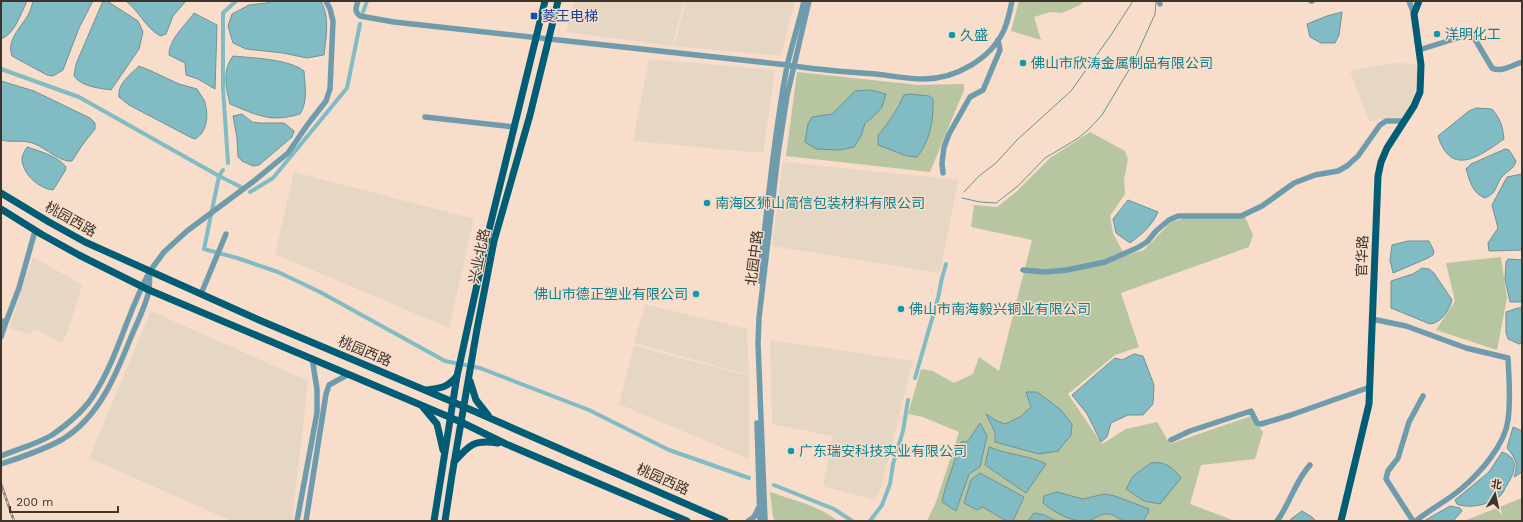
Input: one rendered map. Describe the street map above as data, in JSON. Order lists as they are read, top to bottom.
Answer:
{
  "streets": {
    "main road": ["桃园西路", "兴业北路", "官华路"],
    "street": ["北园中路"]
  },
  "crossings": [
    ["桃园西路", "兴业北路"]
  ],
  "places": {
    "transit": ["菱王电梯"],
    "other": [
      "洋明化工",
      "久盛",
      "佛山市欣涛金属制品有限公司",
      "南海区狮山简信包装材料有限公司",
      "佛山市德正塑业有限公司",
      "佛山市南海毅兴铜业有限公司",
      "广东瑞安科技实业有限公司"
    ]
  },
  "scale_bar": "200 m",
  "north": "top"
}
